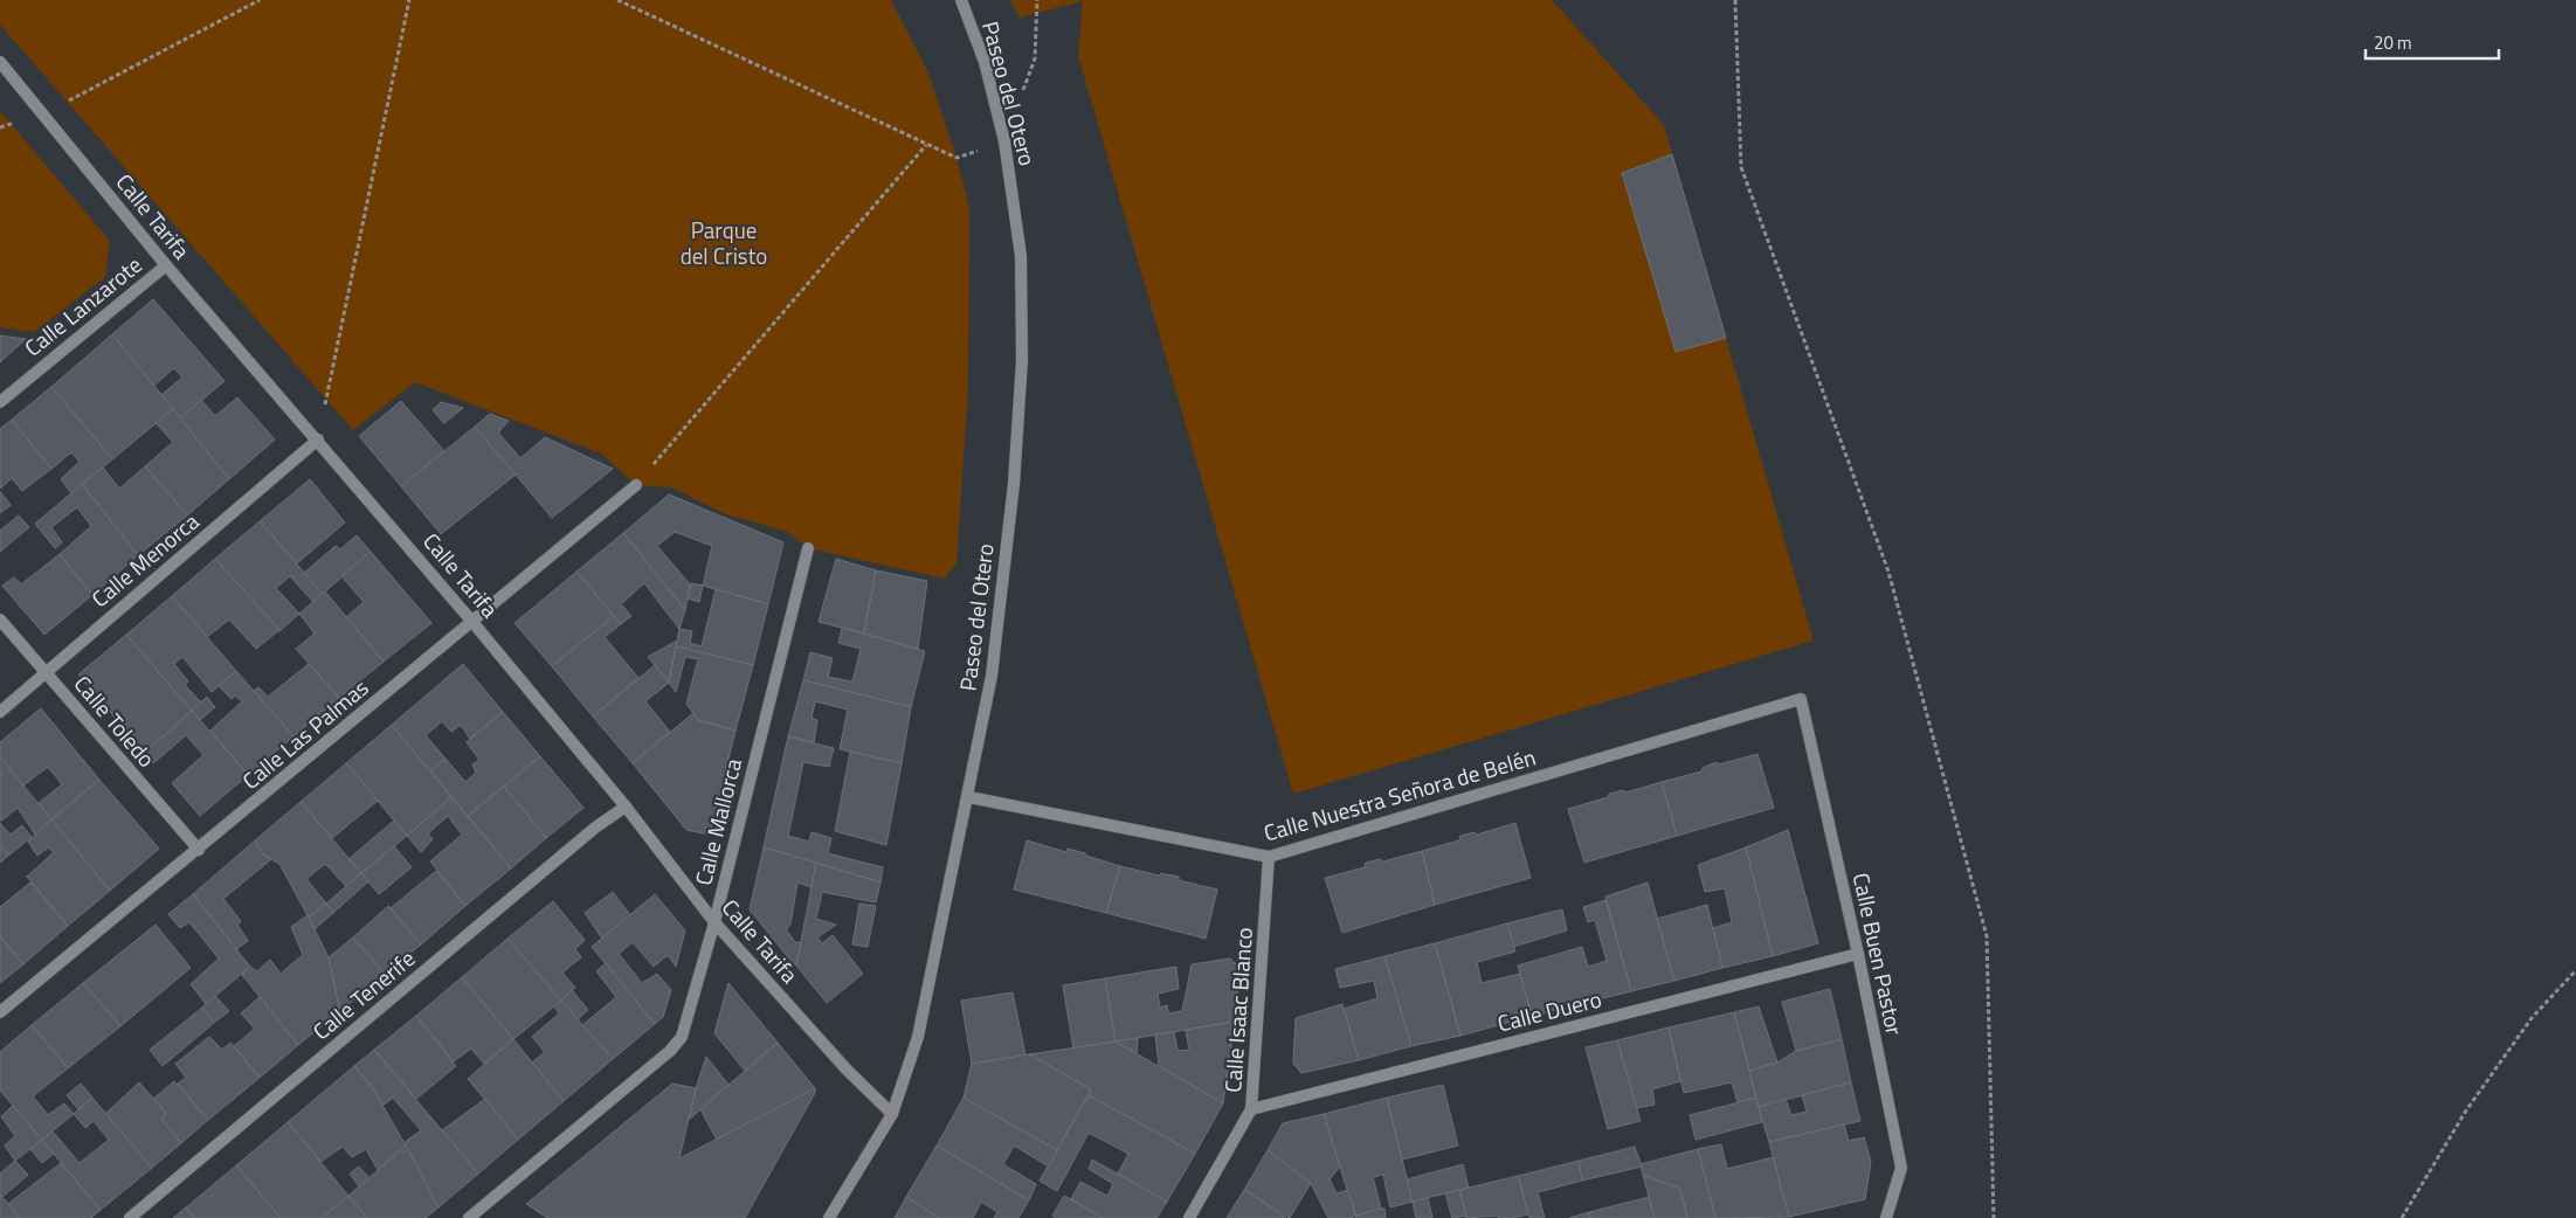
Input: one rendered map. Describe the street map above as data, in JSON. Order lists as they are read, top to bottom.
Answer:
{
  "streets": {
    "street": [
      "Paseo del Otero",
      "Calle Tarifa",
      "Calle Lanzarote",
      "Calle Menorca",
      "Calle Toledo",
      "Calle Las Palmas",
      "Calle Nuestra Señora de Belén",
      "Calle Mallorca",
      "Calle Buen Pastor",
      "Calle Tenerife",
      "Calle Isaac Blanco",
      "Calle Duero"
    ]
  },
  "crossings": [
    ["Paseo del Otero", "Calle Tarifa"],
    ["Paseo del Otero", "Calle Nuestra Señora de Belén"],
    ["Calle Tarifa", "Calle Lanzarote"],
    ["Calle Tarifa", "Calle Menorca"],
    ["Calle Tarifa", "Calle Las Palmas"],
    ["Calle Tarifa", "Calle Mallorca"],
    ["Calle Tarifa", "Calle Tenerife"],
    ["Calle Menorca", "Calle Toledo"],
    ["Calle Toledo", "Calle Las Palmas"],
    ["Calle Nuestra Señora de Belén", "Calle Buen Pastor"],
    ["Calle Nuestra Señora de Belén", "Calle Isaac Blanco"],
    ["Calle Buen Pastor", "Calle Duero"],
    ["Calle Isaac Blanco", "Calle Duero"]
  ],
  "parks": ["Parque del Cristo"],
  "scale_bar": "20 m"
}
